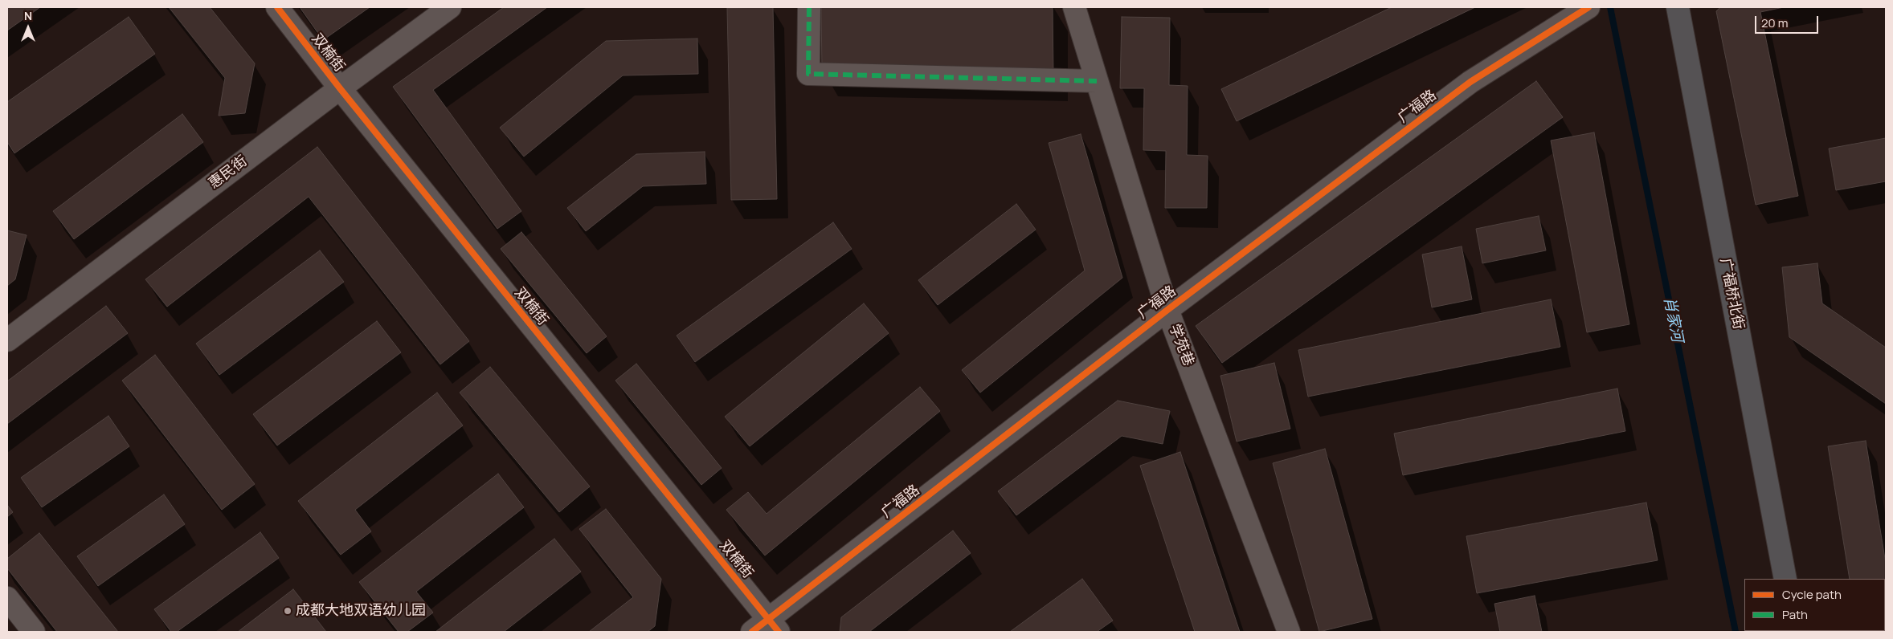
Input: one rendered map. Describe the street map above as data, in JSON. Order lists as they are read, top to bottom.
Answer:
{
  "streets": {
    "main road": ["广福桥北街"],
    "street": [
      "双楠街",
      "广福路",
      "惠民街",
      "学苑巷"
    ]
  },
  "crossings": [
    ["双楠街", "广福路"],
    ["双楠街", "惠民街"],
    ["广福路", "学苑巷"]
  ],
  "water": ["肖家河"],
  "places": ["成都大地双语幼儿园"],
  "legend": ["Cycle path", "Path"],
  "scale_bar": "20 m",
  "north": "top"
}
